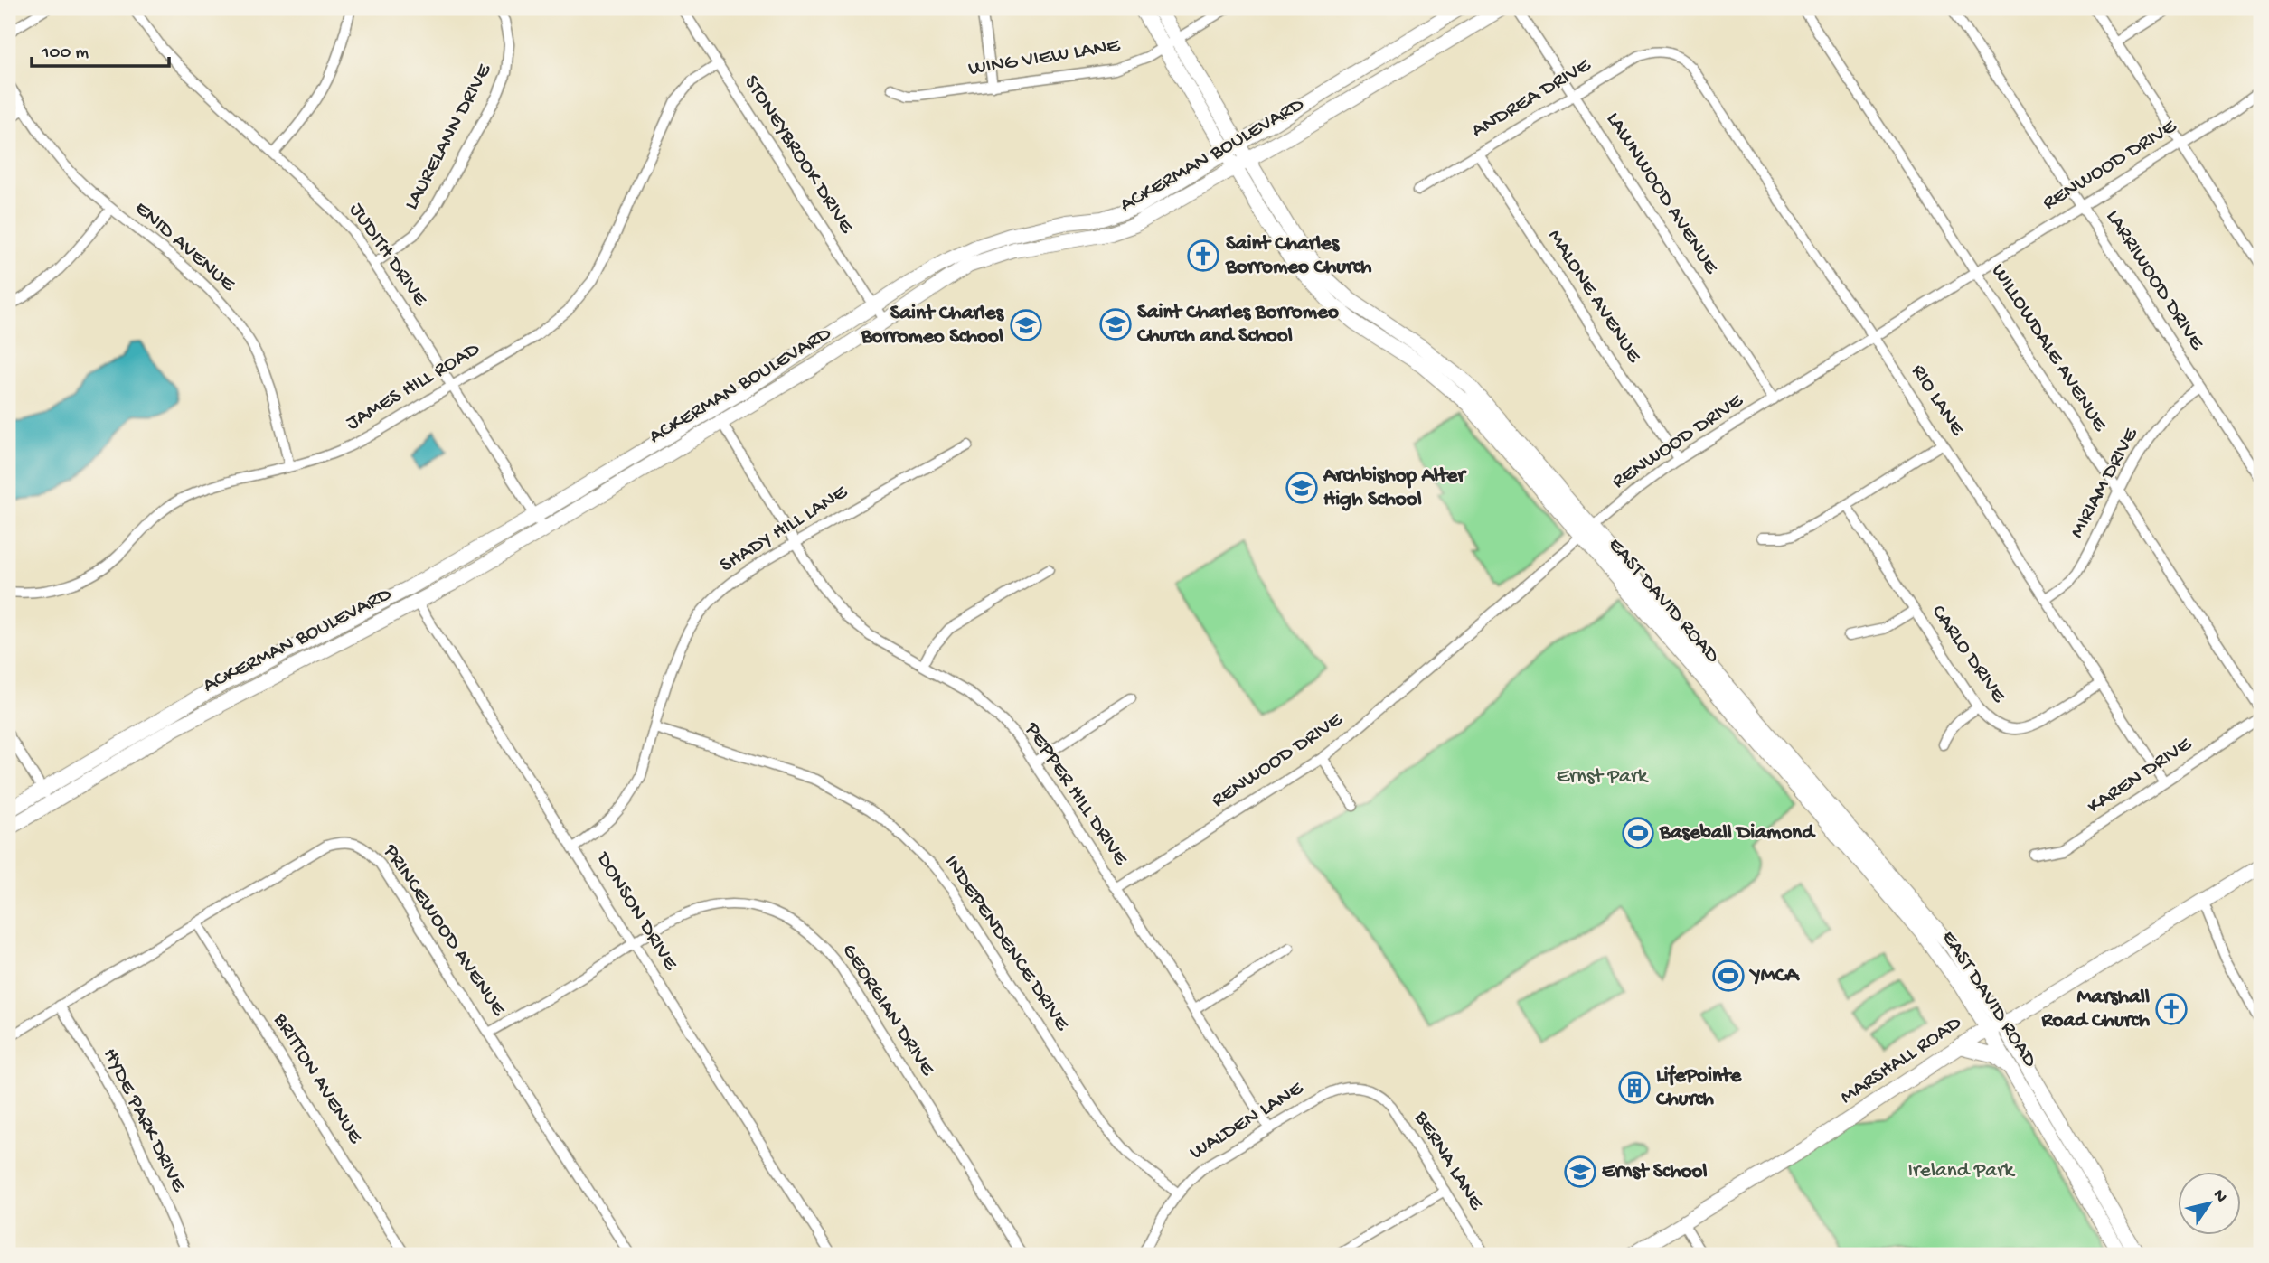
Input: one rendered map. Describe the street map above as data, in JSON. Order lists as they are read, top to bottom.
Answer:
{
  "streets": {
    "street": [
      "WING VIEW LANE",
      "ANDREA DRIVE",
      "LAURELANN DRIVE",
      "STONEYBROOK DRIVE",
      "ACKERMAN BOULEVARD",
      "RENWOOD DRIVE",
      "LAWNWOOD AVENUE",
      "ENID AVENUE",
      "JUDITH DRIVE",
      "LARRIWOOD DRIVE",
      "MALONE AVENUE",
      "WILLOWDALE AVENUE",
      "JAMES HILL ROAD",
      "RIO LANE",
      "MIRIAM DRIVE",
      "SHADY HILL LANE",
      "EAST DAVID ROAD",
      "CARLO DRIVE",
      "KAREN DRIVE",
      "PEPPER HILL DRIVE",
      "DONSON DRIVE",
      "PRINCEWOOD AVENUE",
      "INDEPENDENCE DRIVE",
      "GEORGIAN DRIVE",
      "MARSHALL ROAD",
      "BRITTON AVENUE",
      "HYDE PARK DRIVE",
      "WALDEN LANE",
      "BERNA LANE"
    ]
  },
  "crossings": [
    ["WING VIEW LANE", "EAST DAVID ROAD"],
    ["ANDREA DRIVE", "LAWNWOOD AVENUE"],
    ["ANDREA DRIVE", "MALONE AVENUE"],
    ["ANDREA DRIVE", "RIO LANE"],
    ["LAURELANN DRIVE", "JUDITH DRIVE"],
    ["STONEYBROOK DRIVE", "ACKERMAN BOULEVARD"],
    ["STONEYBROOK DRIVE", "JAMES HILL ROAD"],
    ["ACKERMAN BOULEVARD", "JUDITH DRIVE"],
    ["ACKERMAN BOULEVARD", "EAST DAVID ROAD"],
    ["ACKERMAN BOULEVARD", "PEPPER HILL DRIVE"],
    ["ACKERMAN BOULEVARD", "DONSON DRIVE"],
    ["RENWOOD DRIVE", "LAWNWOOD AVENUE"],
    ["RENWOOD DRIVE", "LARRIWOOD DRIVE"],
    ["RENWOOD DRIVE", "MALONE AVENUE"],
    ["RENWOOD DRIVE", "WILLOWDALE AVENUE"],
    ["RENWOOD DRIVE", "RIO LANE"],
    ["RENWOOD DRIVE", "EAST DAVID ROAD"],
    ["RENWOOD DRIVE", "PEPPER HILL DRIVE"],
    ["ENID AVENUE", "JAMES HILL ROAD"],
    ["JUDITH DRIVE", "JAMES HILL ROAD"],
    ["LARRIWOOD DRIVE", "MIRIAM DRIVE"],
    ["WILLOWDALE AVENUE", "MIRIAM DRIVE"],
    ["RIO LANE", "MIRIAM DRIVE"],
    ["RIO LANE", "CARLO DRIVE"],
    ["RIO LANE", "KAREN DRIVE"],
    ["SHADY HILL LANE", "PEPPER HILL DRIVE"],
    ["SHADY HILL LANE", "DONSON DRIVE"],
    ["SHADY HILL LANE", "INDEPENDENCE DRIVE"],
    ["EAST DAVID ROAD", "MARSHALL ROAD"],
    ["PEPPER HILL DRIVE", "WALDEN LANE"],
    ["DONSON DRIVE", "GEORGIAN DRIVE"],
    ["PRINCEWOOD AVENUE", "GEORGIAN DRIVE"],
    ["PRINCEWOOD AVENUE", "BRITTON AVENUE"],
    ["PRINCEWOOD AVENUE", "HYDE PARK DRIVE"],
    ["INDEPENDENCE DRIVE", "WALDEN LANE"],
    ["WALDEN LANE", "BERNA LANE"]
  ],
  "parks": ["Ernst Park", "Ireland Park"],
  "places": {
    "church": ["Saint Charles Borromeo Church", "Marshall Road Church"],
    "school or university": [
      "Saint Charles Borromeo Church and School",
      "Saint Charles Borromeo School",
      "Archbishop Alter High School",
      "Ernst School"
    ],
    "sports": ["Baseball Diamond", "YMCA"],
    "building": ["LifePointe Church"]
  },
  "scale_bar": "100 m",
  "north": "top right"
}
